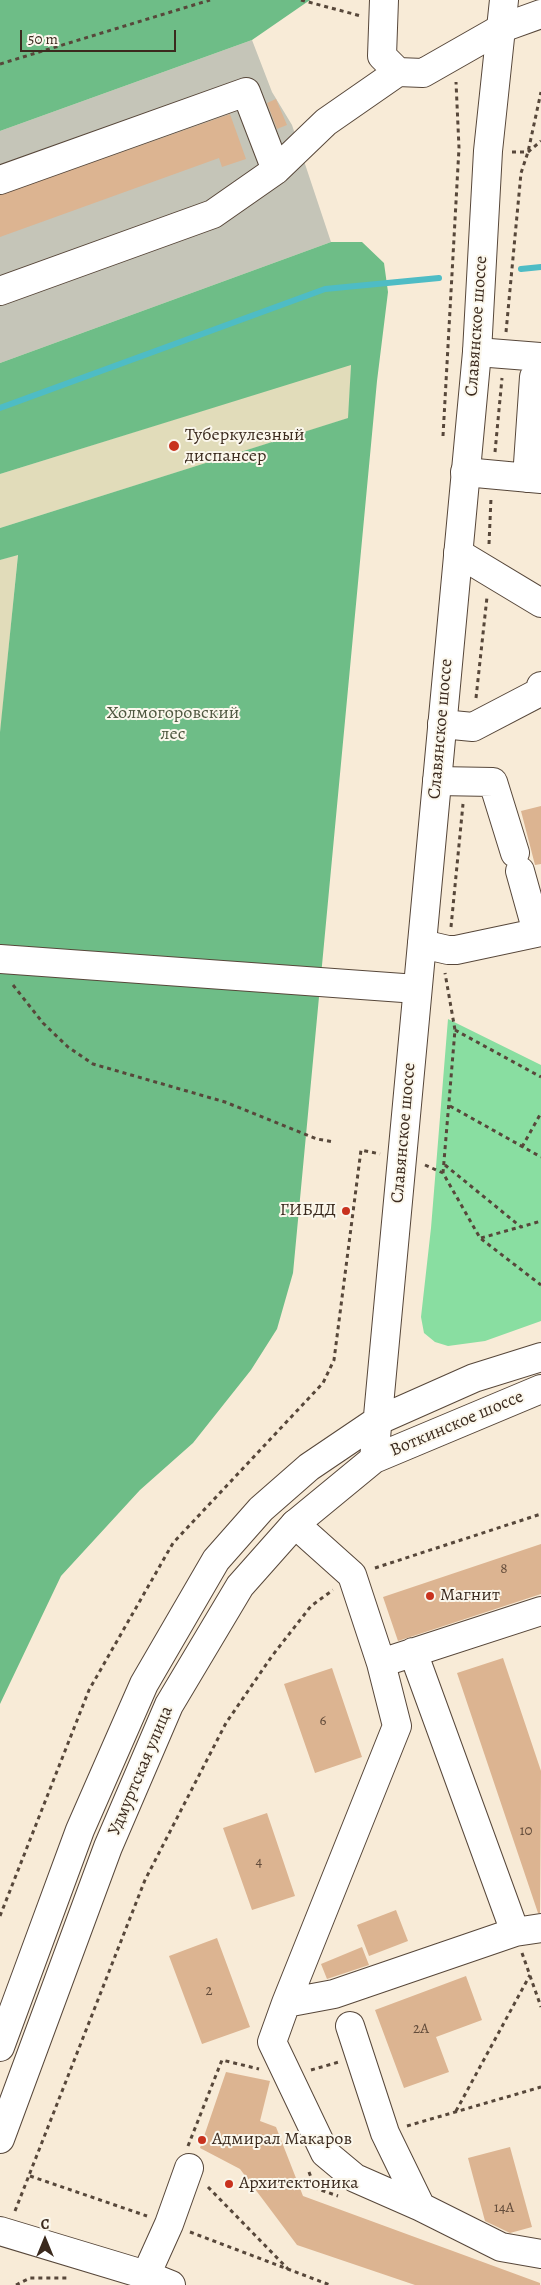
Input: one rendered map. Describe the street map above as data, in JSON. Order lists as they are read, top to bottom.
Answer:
{
  "streets": {
    "main road": ["Славянское шоссе", "Воткинское шоссе", "Удмуртская улица"]
  },
  "crossings": [
    ["Славянское шоссе", "Воткинское шоссе"],
    ["Славянское шоссе", "Удмуртская улица"],
    ["Воткинское шоссе", "Удмуртская улица"]
  ],
  "parks": ["Холмогоровский лес"],
  "places": [
    "Туберкулезный диспансер",
    "ГИБДД",
    "Магнит",
    "Адмирал Макаров",
    "Архитектоника"
  ],
  "house_numbers": [
    "8",
    "6",
    "10",
    "4",
    "2",
    "2А",
    "14А"
  ],
  "scale_bar": "50 m",
  "north": "top"
}
